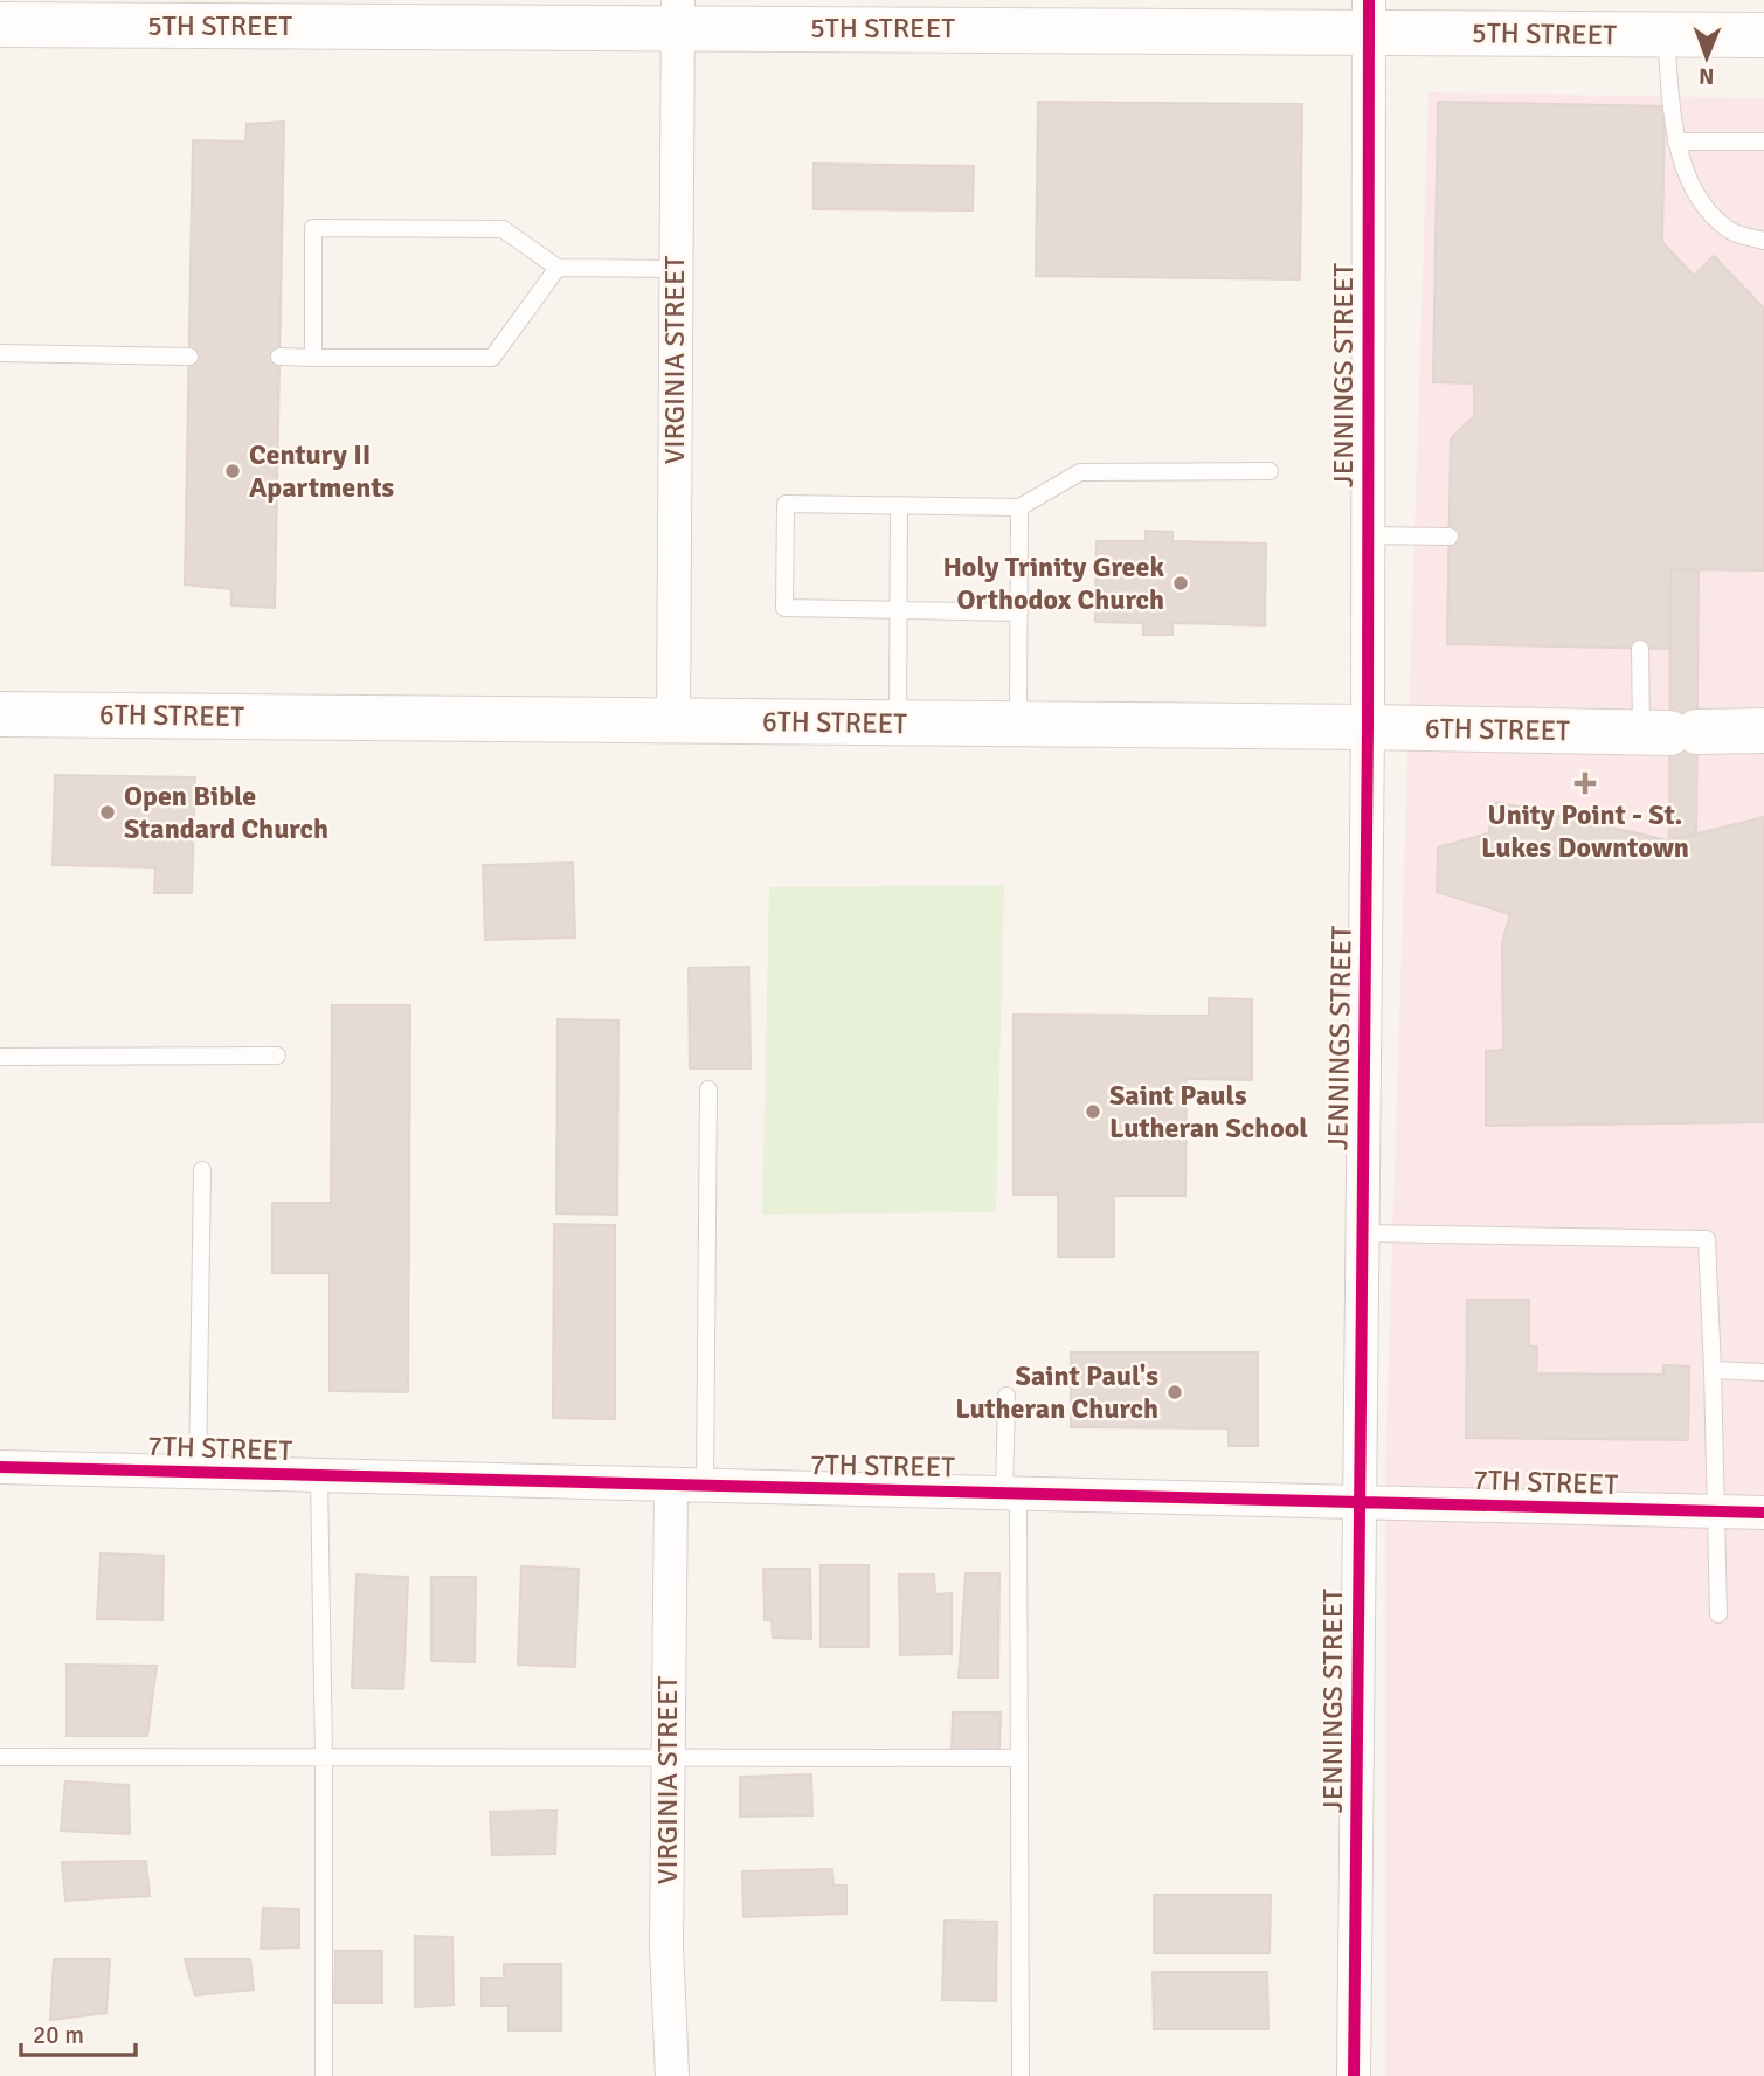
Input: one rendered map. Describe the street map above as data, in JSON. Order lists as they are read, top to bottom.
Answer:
{
  "streets": {
    "main road": ["5TH STREET", "6TH STREET"],
    "street": ["VIRGINIA STREET", "JENNINGS STREET", "7TH STREET"]
  },
  "crossings": [
    ["5TH STREET", "VIRGINIA STREET"],
    ["5TH STREET", "JENNINGS STREET"],
    ["VIRGINIA STREET", "6TH STREET"],
    ["VIRGINIA STREET", "7TH STREET"],
    ["JENNINGS STREET", "6TH STREET"],
    ["JENNINGS STREET", "7TH STREET"]
  ],
  "places": {
    "other": [
      "Century II Apartments",
      "Holy Trinity Greek Orthodox Church",
      "Open Bible Standard Church",
      "Saint Pauls Lutheran School",
      "Saint Paul's Lutheran Church"
    ],
    "health": ["Unity Point - St. Lukes Downtown"]
  },
  "scale_bar": "20 m",
  "north": "bottom"
}
